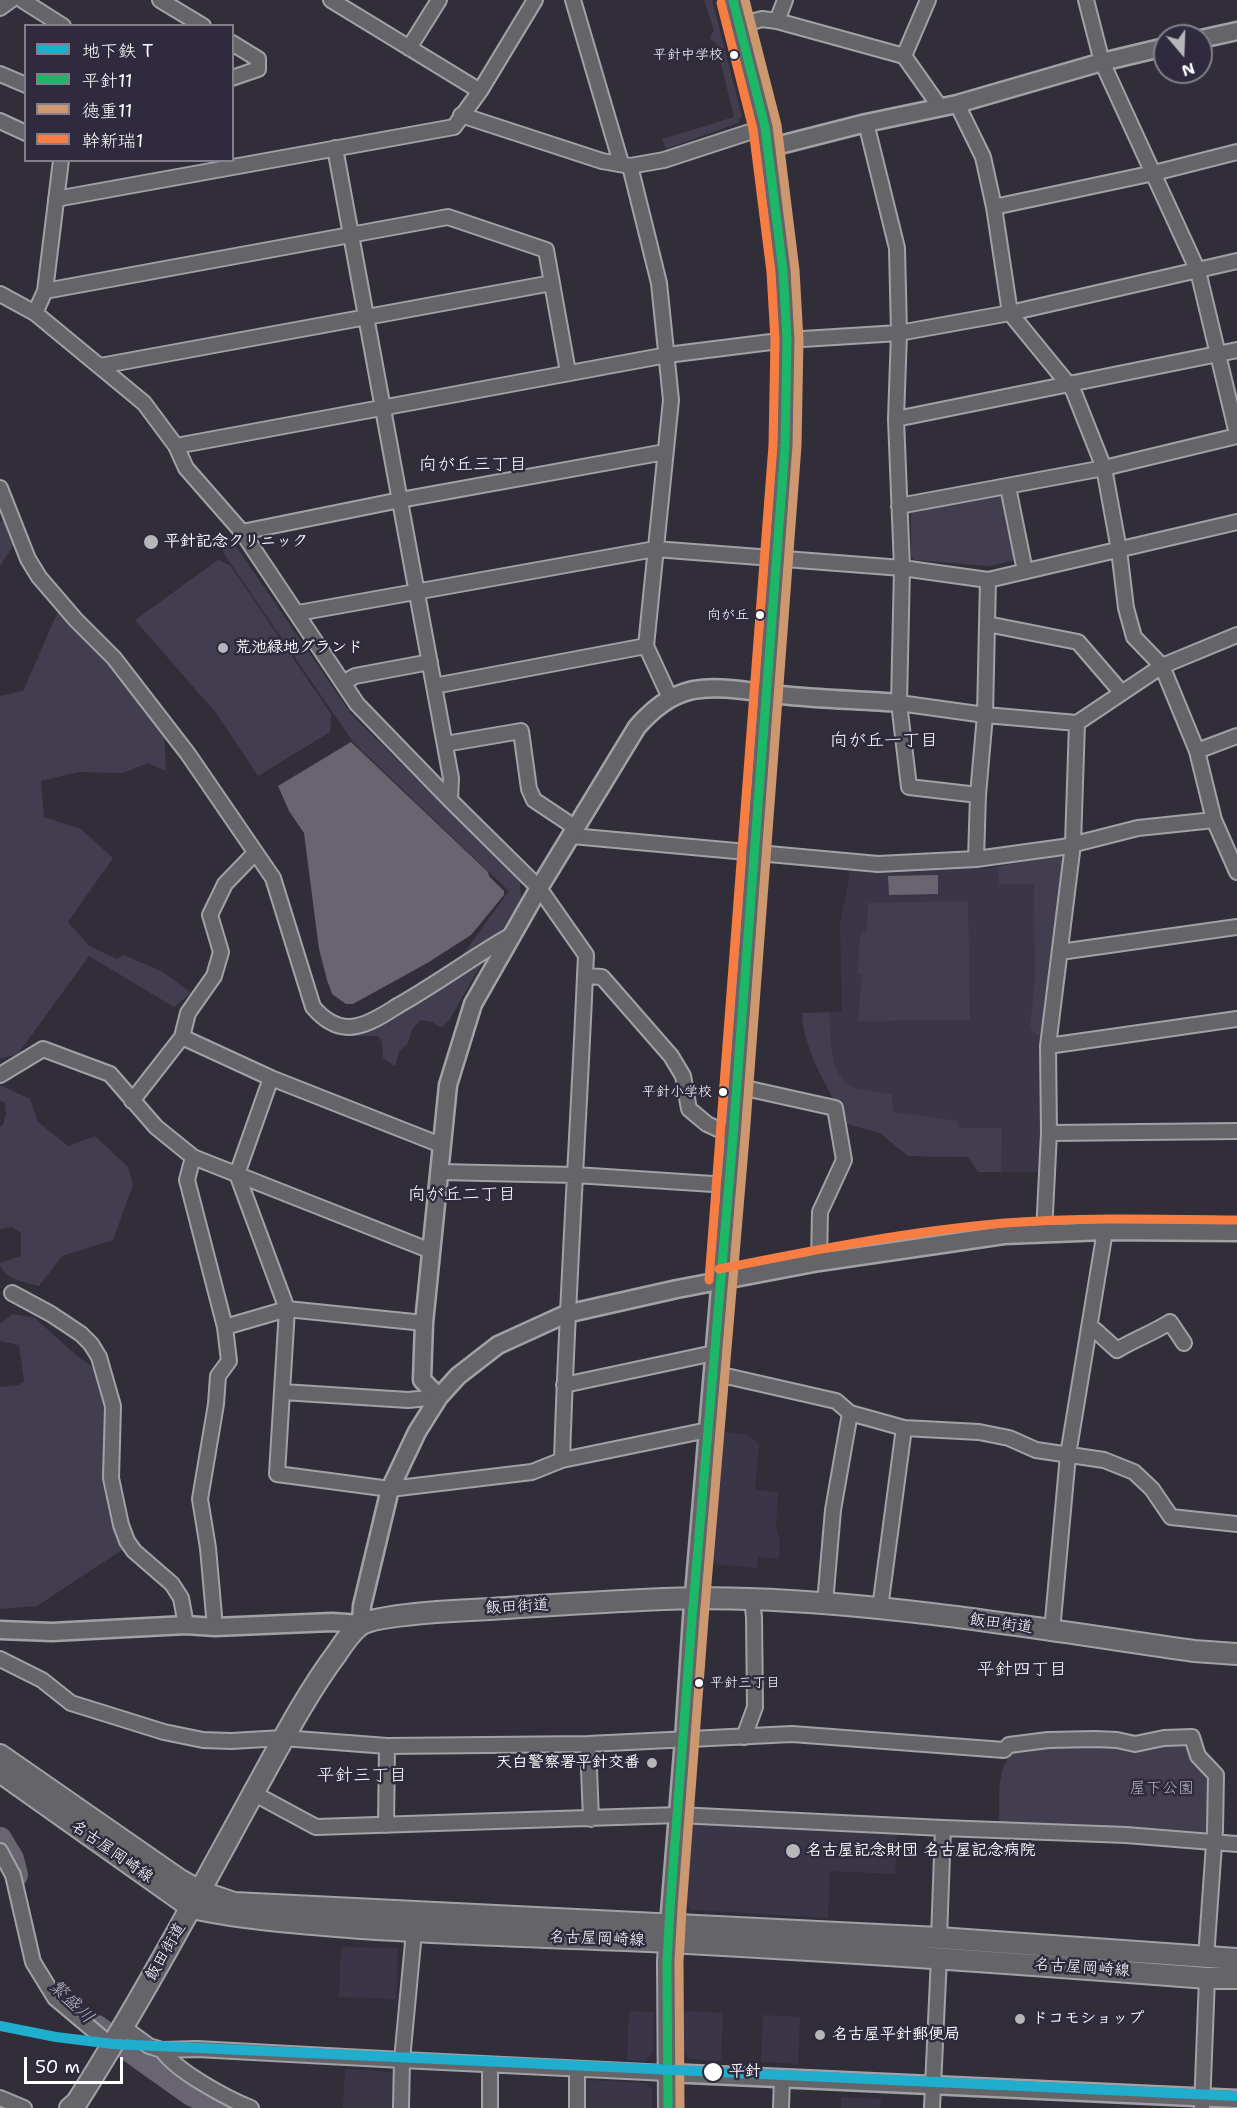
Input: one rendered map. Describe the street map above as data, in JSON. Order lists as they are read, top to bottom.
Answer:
{
  "streets": {
    "main road": ["飯田街道", "名古屋岡崎線"]
  },
  "crossings": [
    ["飯田街道", "名古屋岡崎線"]
  ],
  "districts": [
    "向が丘三丁目",
    "向が丘一丁目",
    "向が丘二丁目",
    "平針四丁目",
    "平針三丁目"
  ],
  "water": ["繁盛川"],
  "parks": ["屋下公園"],
  "places": [
    "平針中学校",
    "平針記念クリニック",
    "向が丘",
    "荒池緑地グランド",
    "平針小学校",
    "平針三丁目",
    "天白警察署平針交番",
    "名古屋記念財団 名古屋記念病院",
    "ドコモショップ",
    "名古屋平針郵便局",
    "平針"
  ],
  "lines": [
    "transit line 平針11",
    "transit line 徳重11",
    "transit line 幹新瑞1",
    "metro line T"
  ],
  "legend": [
    "地下鉄 T",
    "平針11",
    "徳重11",
    "幹新瑞1"
  ],
  "scale_bar": "50 m",
  "north": "bottom"
}
